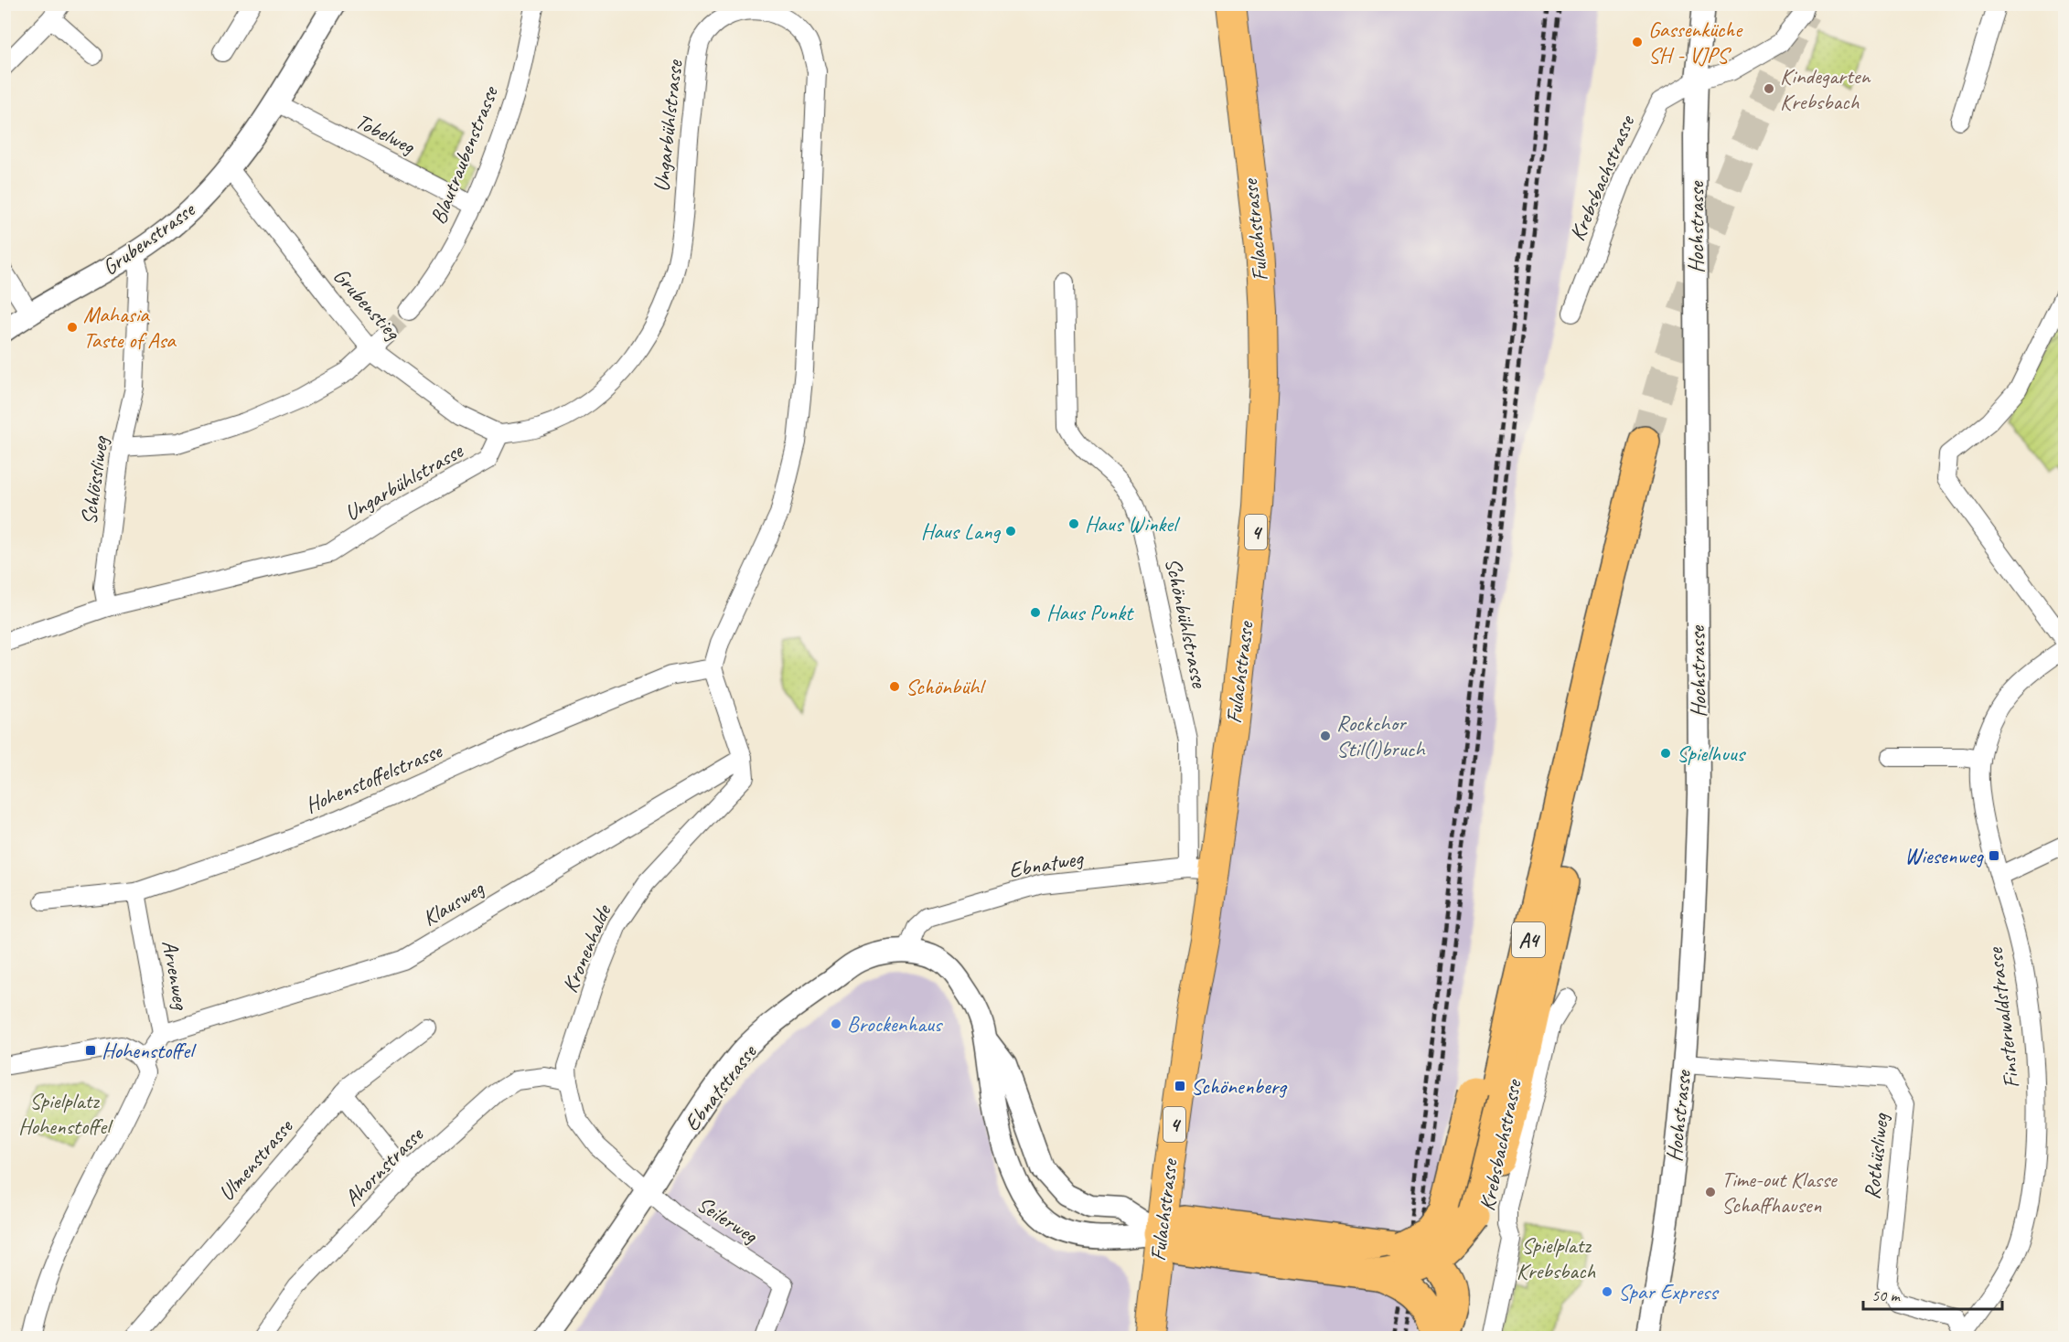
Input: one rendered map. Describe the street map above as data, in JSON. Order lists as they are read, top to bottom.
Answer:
{
  "streets": {
    "highway": ["A4"],
    "main road": ["Fulachstrasse", "4"],
    "street": [
      "Ungarbühlstrasse",
      "Tobelweg",
      "Blautraubenstrasse",
      "Krebsbachstrasse",
      "Hochstrasse",
      "Grubenstrasse",
      "Grubenstieg",
      "Schlössliweg",
      "Schönbühlstrasse",
      "Hohenstoffelstrasse",
      "Ebnatweg",
      "Klausweg",
      "Kronenhalde",
      "Arvenweg",
      "Finsterwaldstrasse",
      "Ebnatstrasse",
      "Rothüsliweg",
      "Ulmenstrasse",
      "Ahornstrasse",
      "Seilerweg"
    ]
  },
  "crossings": [
    ["Ungarbühlstrasse", "Grubenstieg"],
    ["Ungarbühlstrasse", "Schlössliweg"],
    ["Ungarbühlstrasse", "Hohenstoffelstrasse"],
    ["Ungarbühlstrasse", "Kronenhalde"],
    ["Tobelweg", "Blautraubenstrasse"],
    ["Tobelweg", "Grubenstrasse"],
    ["Krebsbachstrasse", "Hochstrasse"],
    ["Hochstrasse", "Rothüsliweg"],
    ["Fulachstrasse", "Schönbühlstrasse"],
    ["Fulachstrasse", "Ebnatweg"],
    ["Fulachstrasse", "Ebnatstrasse"],
    ["Grubenstrasse", "Grubenstieg"],
    ["Grubenstrasse", "Schlössliweg"],
    ["Schönbühlstrasse", "Ebnatweg"],
    ["Hohenstoffelstrasse", "Kronenhalde"],
    ["Hohenstoffelstrasse", "Arvenweg"],
    ["Ebnatweg", "Ebnatstrasse"],
    ["Klausweg", "Kronenhalde"],
    ["Klausweg", "Arvenweg"],
    ["Kronenhalde", "Ebnatstrasse"],
    ["Kronenhalde", "Ahornstrasse"],
    ["Kronenhalde", "Seilerweg"],
    ["Finsterwaldstrasse", "Rothüsliweg"],
    ["Ebnatstrasse", "Seilerweg"]
  ],
  "parks": ["Spielplatz Hohenstoffel", "Spielplatz Krebsbach"],
  "places": {
    "other": [
      "Gassenküche SH - VJPS",
      "Kindegarten Krebsbach",
      "Mahasia Taste of Asa",
      "Haus Winkel",
      "Haus Lang",
      "Haus Punkt",
      "Schönbühl",
      "Rockchor Stil(l)bruch",
      "Spielhuus",
      "Brockenhaus",
      "Time-out Klasse Schaffhausen",
      "Spar Express"
    ],
    "transit": ["Wiesenweg", "Hohenstoffel", "Schönenberg"]
  },
  "scale_bar": "50 m"
}
